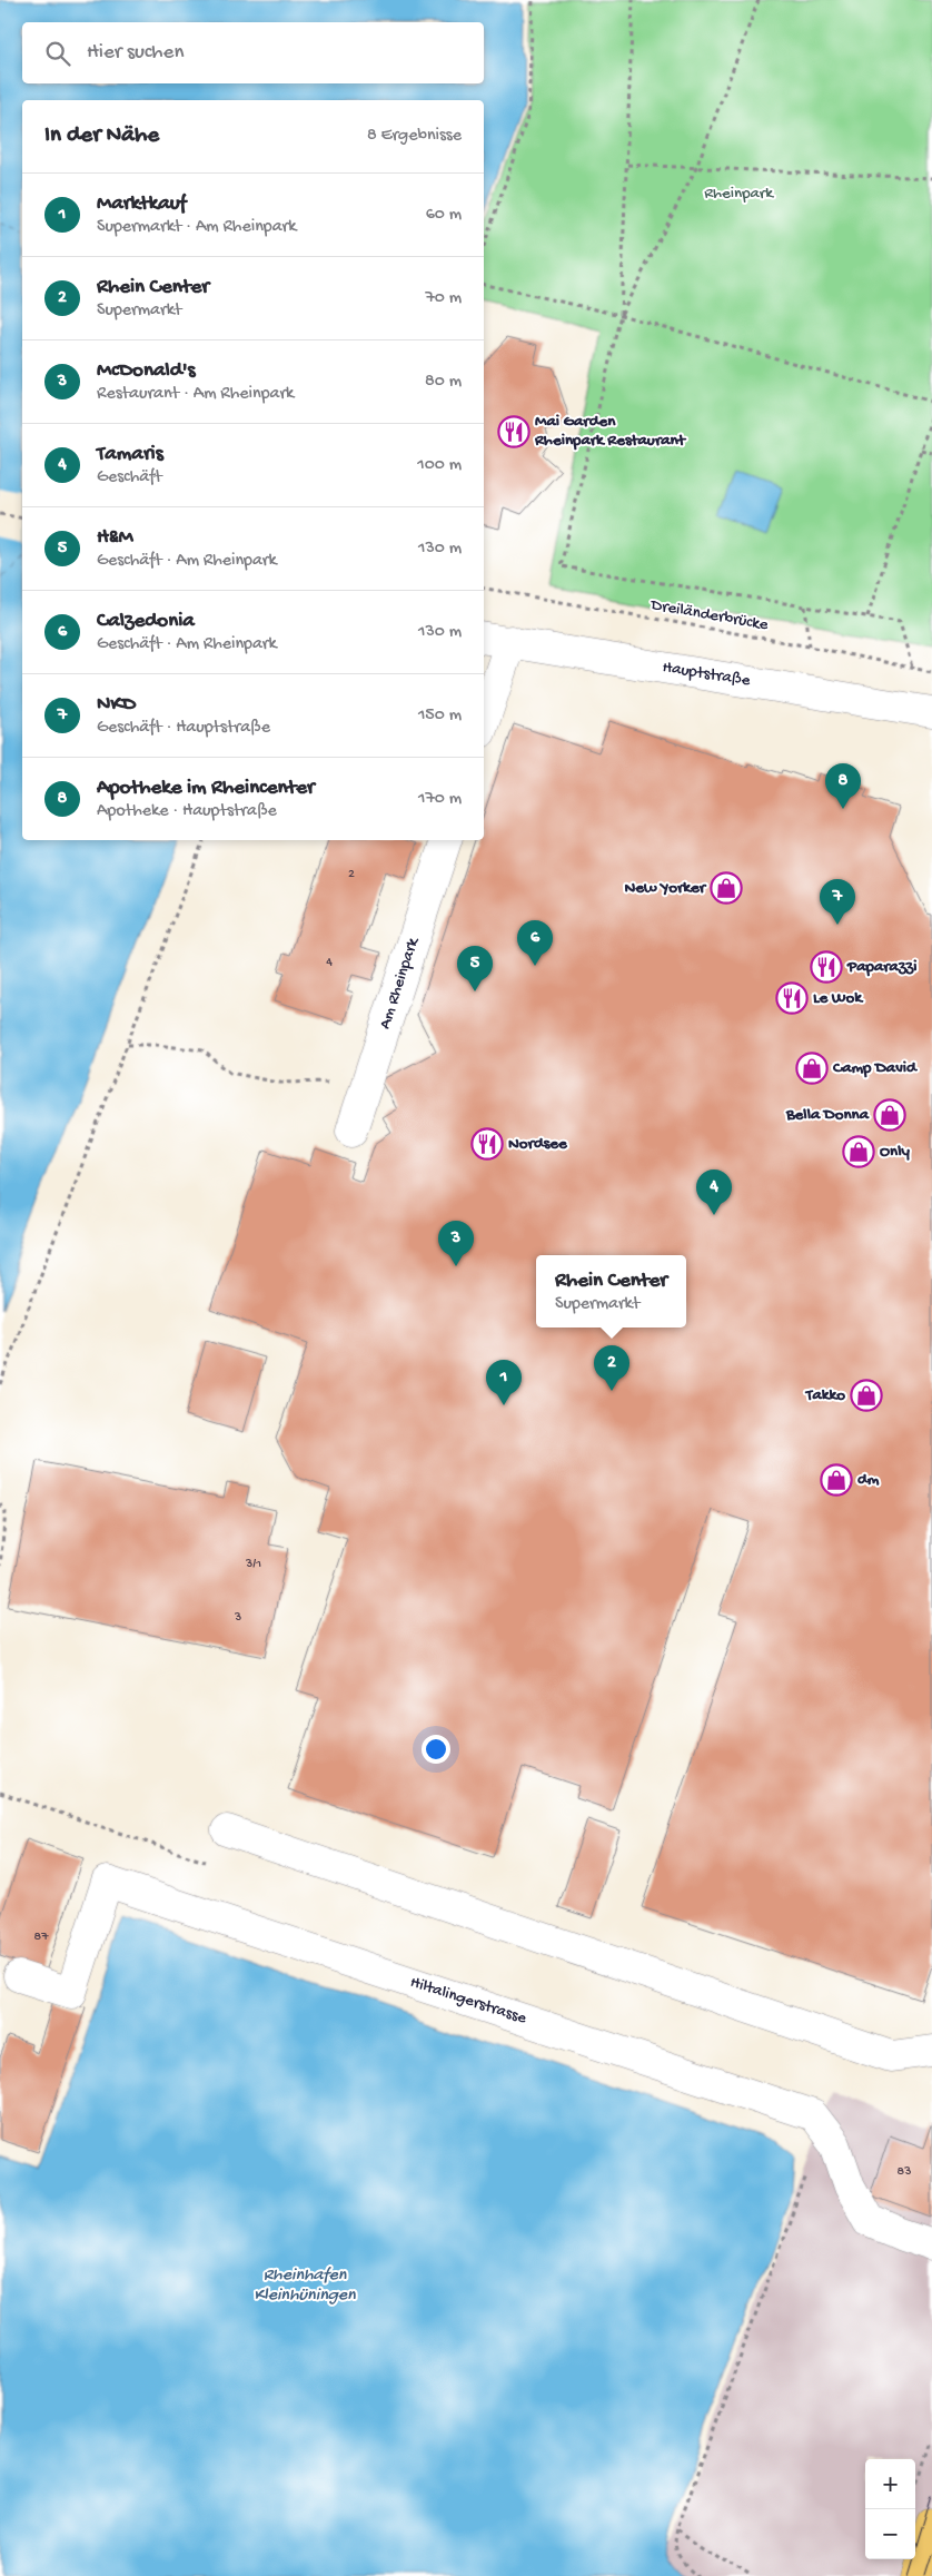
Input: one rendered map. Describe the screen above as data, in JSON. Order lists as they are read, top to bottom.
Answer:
{
  "streets": {
    "street": ["Hauptstraße", "Am Rheinpark", "Hiltalingerstrasse"],
    "path": ["Dreiländerbrücke"]
  },
  "water": ["Rheinhafen Kleinhüningen"],
  "parks": ["Rheinpark"],
  "places": {
    "restaurant": [
      "Mai Garden Rheinpark Restaurant",
      "Paparazzi",
      "Le Wok",
      "Nordsee"
    ],
    "shop": [
      "New Yorker",
      "Camp David",
      "Bella Donna",
      "Only",
      "Takko",
      "dm"
    ]
  },
  "house_numbers": [
    "2",
    "4",
    "3/1",
    "3",
    "87",
    "83"
  ],
  "page": {
    "search": "Hier suchen",
    "heading": ["In der Nähe", "8 Ergebnisse"],
    "list": [
      {
        "mark": "1",
        "name": "Marktkauf",
        "note": "Supermarkt · Am Rheinpark",
        "value": "60 m"
      },
      {
        "mark": "2",
        "name": "Rhein Center",
        "note": "Supermarkt",
        "value": "70 m"
      },
      {
        "mark": "3",
        "name": "McDonald's",
        "note": "Restaurant · Am Rheinpark",
        "value": "80 m"
      },
      {
        "mark": "4",
        "name": "Tamaris",
        "note": "Geschäft",
        "value": "100 m"
      },
      {
        "mark": "5",
        "name": "H&M",
        "note": "Geschäft · Am Rheinpark",
        "value": "130 m"
      },
      {
        "mark": "6",
        "name": "Calzedonia",
        "note": "Geschäft · Am Rheinpark",
        "value": "130 m"
      },
      {
        "mark": "7",
        "name": "NKD",
        "note": "Geschäft · Hauptstraße",
        "value": "150 m"
      },
      {
        "mark": "8",
        "name": "Apotheke im Rheincenter",
        "note": "Apotheke · Hauptstraße",
        "value": "170 m"
      }
    ],
    "pins": [
      "8",
      "7",
      "6",
      "5",
      "4",
      "3",
      "2",
      "1"
    ],
    "popup": ["Rhein Center", "Supermarkt"],
    "map_buttons": ["+", "−"]
  }
}
